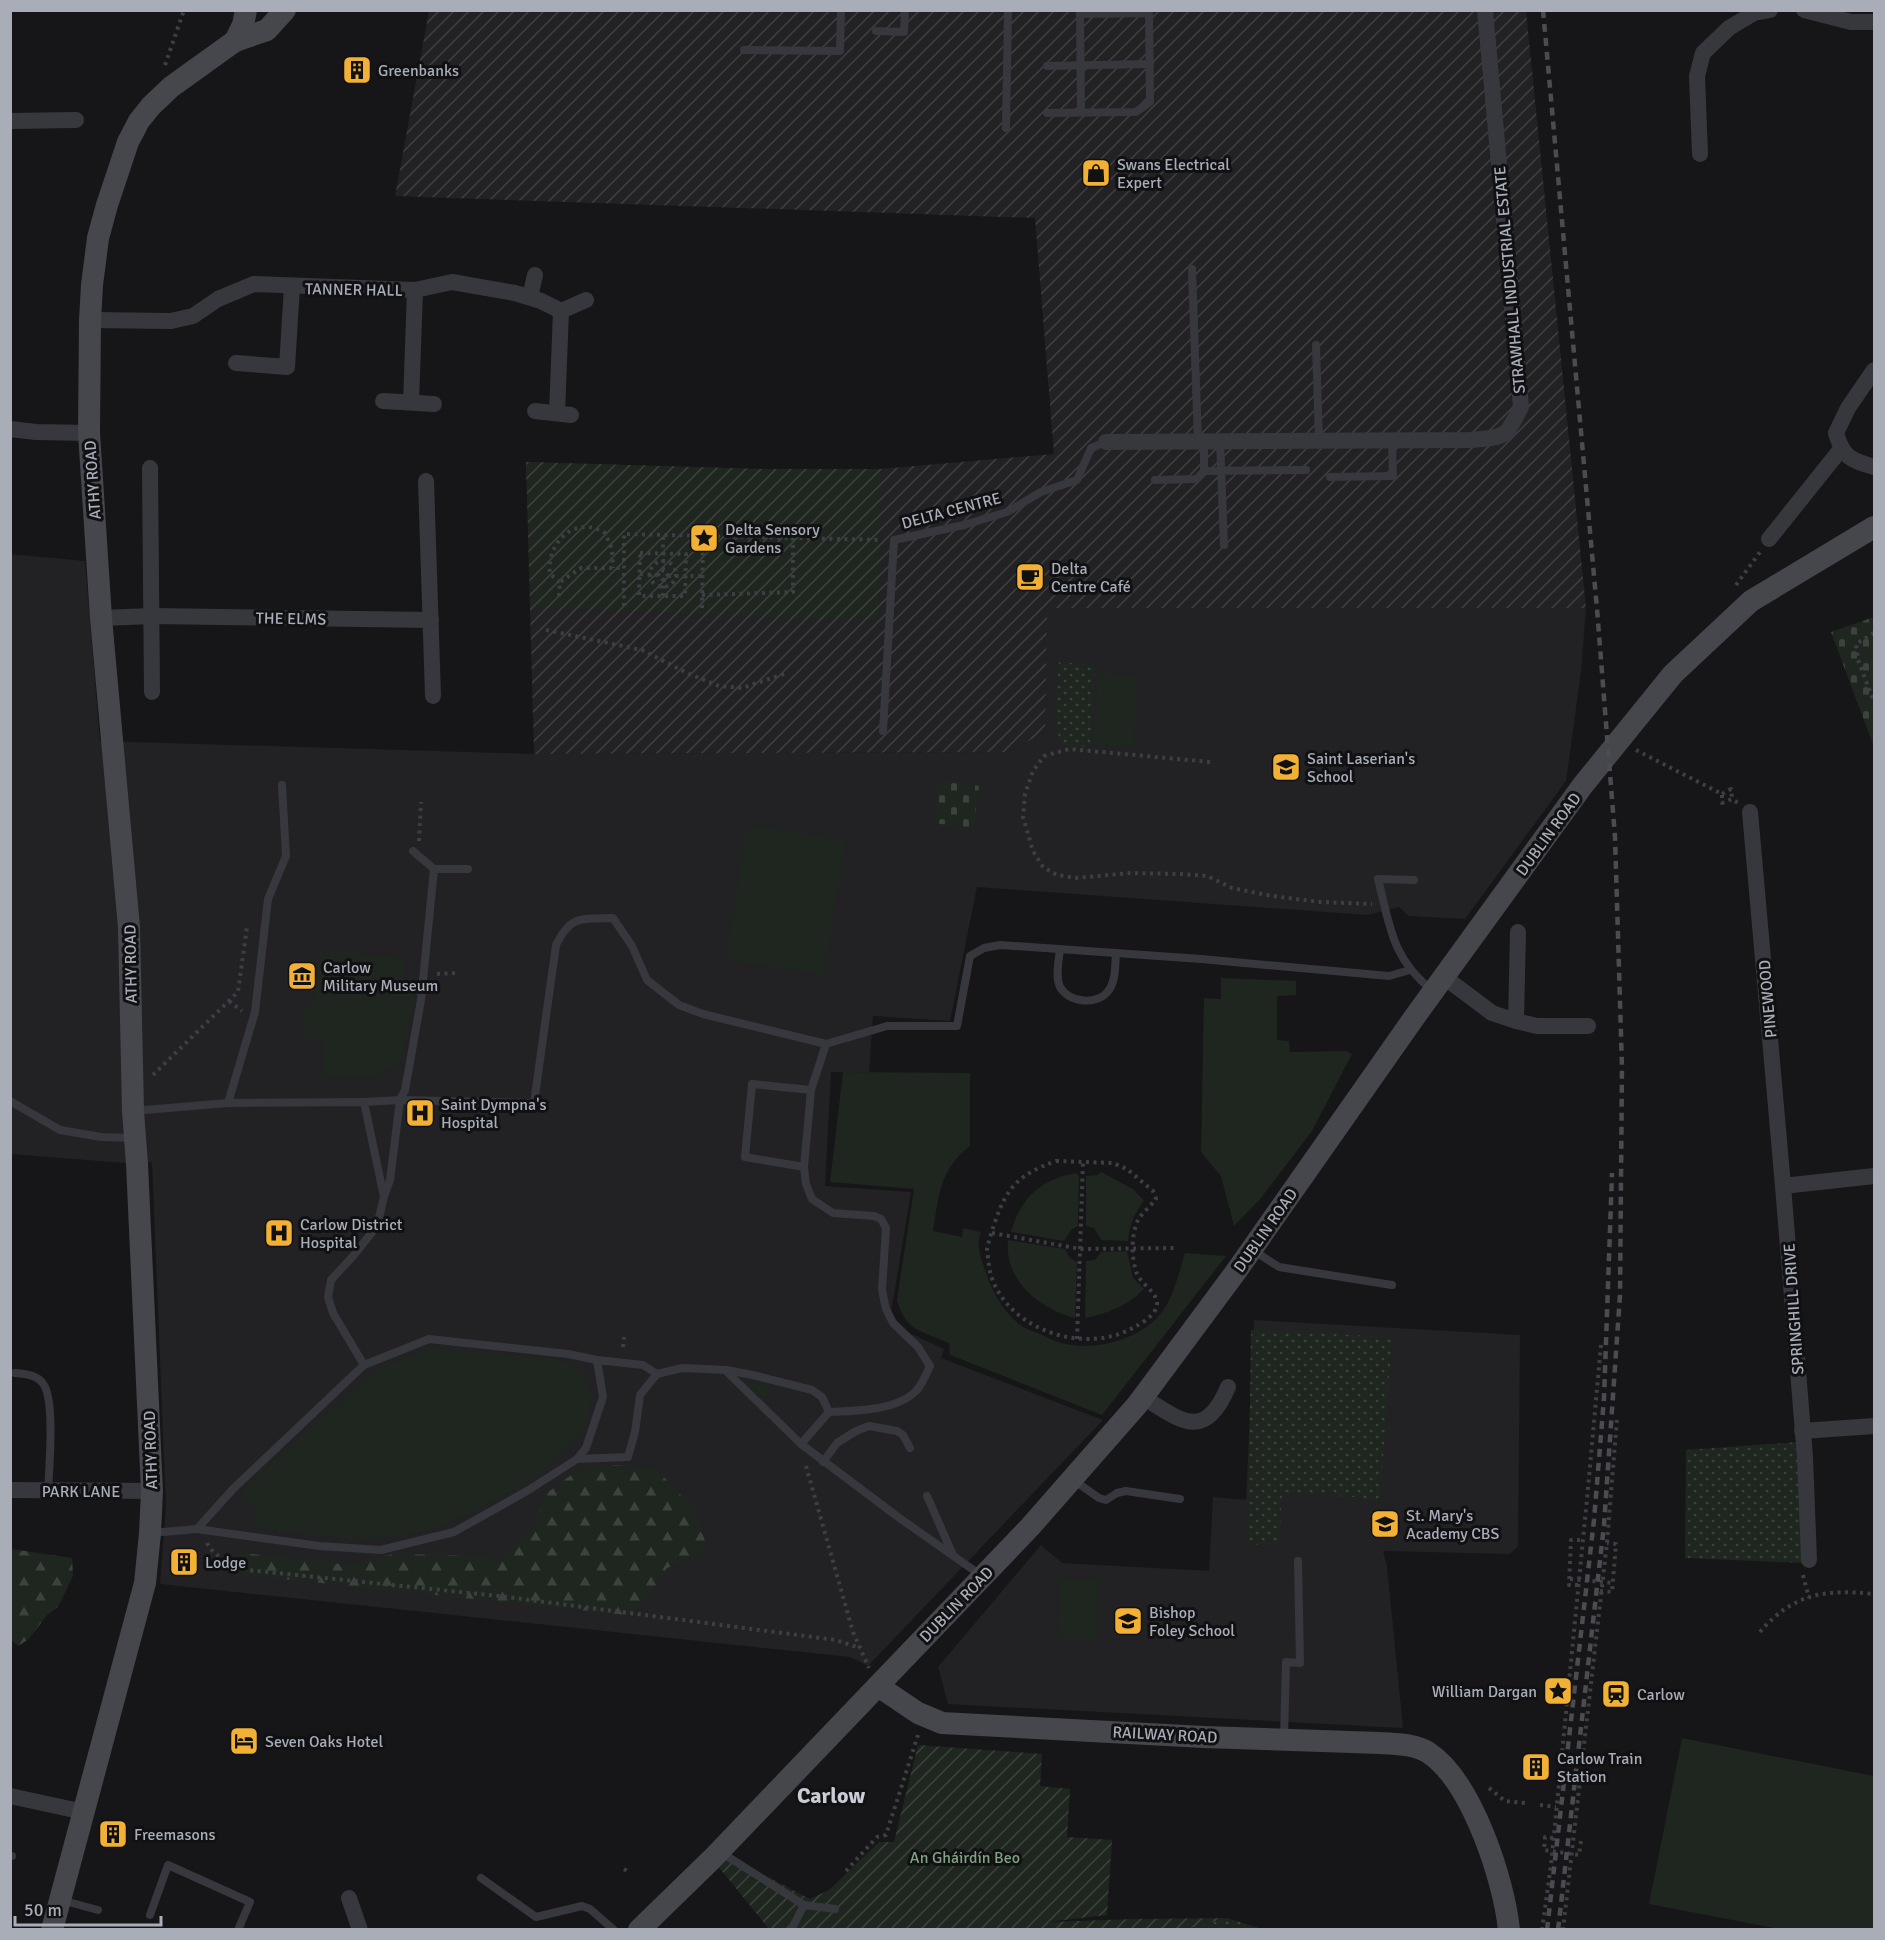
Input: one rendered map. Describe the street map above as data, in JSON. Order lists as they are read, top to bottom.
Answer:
{
  "streets": {
    "main road": ["ATHY ROAD", "DUBLIN ROAD", "RAILWAY ROAD"],
    "street": [
      "STRAWHALL INDUSTRIAL ESTATE",
      "TANNER HALL",
      "THE ELMS",
      "PINEWOOD",
      "SPRINGHILL DRIVE",
      "PARK LANE"
    ],
    "lane": ["DELTA CENTRE"]
  },
  "crossings": [
    ["STRAWHALL INDUSTRIAL ESTATE", "DELTA CENTRE"],
    ["TANNER HALL", "ATHY ROAD"],
    ["ATHY ROAD", "THE ELMS"],
    ["ATHY ROAD", "PARK LANE"],
    ["DUBLIN ROAD", "RAILWAY ROAD"],
    ["PINEWOOD", "SPRINGHILL DRIVE"]
  ],
  "districts": ["Carlow"],
  "parks": ["An Gháirdín Beo"],
  "places": {
    "building": [
      "Greenbanks",
      "Lodge",
      "Carlow Train Station",
      "Freemasons"
    ],
    "shop": ["Swans Electrical Expert"],
    "place": ["Delta Sensory Gardens", "William Dargan"],
    "cafe": ["Delta Centre Café"],
    "school or university": ["Saint Laserian's School", "St. Mary's Academy CBS", "Bishop Foley School"],
    "museum": ["Carlow Military Museum"],
    "hospital": ["Saint Dympna's Hospital", "Carlow District Hospital"],
    "station": ["Carlow"],
    "hotel": ["Seven Oaks Hotel"]
  },
  "scale_bar": "50 m"
}
